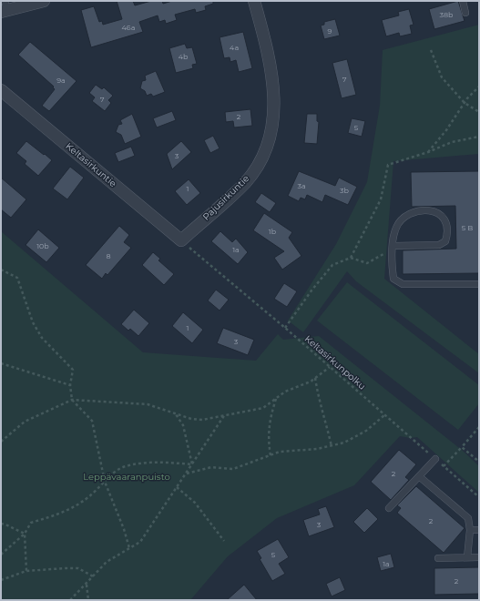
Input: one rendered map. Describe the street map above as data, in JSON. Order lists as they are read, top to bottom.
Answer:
{
  "streets": {
    "street": ["Keltasirkuntie", "Pajusirkuntie"],
    "path": ["Keltasirkunpolku"]
  },
  "crossings": [
    ["Keltasirkuntie", "Pajusirkuntie"],
    ["Keltasirkuntie", "Keltasirkunpolku"],
    ["Pajusirkuntie", "Keltasirkunpolku"]
  ],
  "parks": ["Leppävaaranpuisto"],
  "house_numbers": [
    "38b",
    "46a",
    "9",
    "4a",
    "4b",
    "7",
    "9a",
    "7",
    "2",
    "5",
    "3",
    "3a",
    "1",
    "3b",
    "5 B",
    "1b",
    "10b",
    "1a",
    "8",
    "1",
    "3",
    "2",
    "2",
    "3",
    "5",
    "1a",
    "2"
  ]
}
